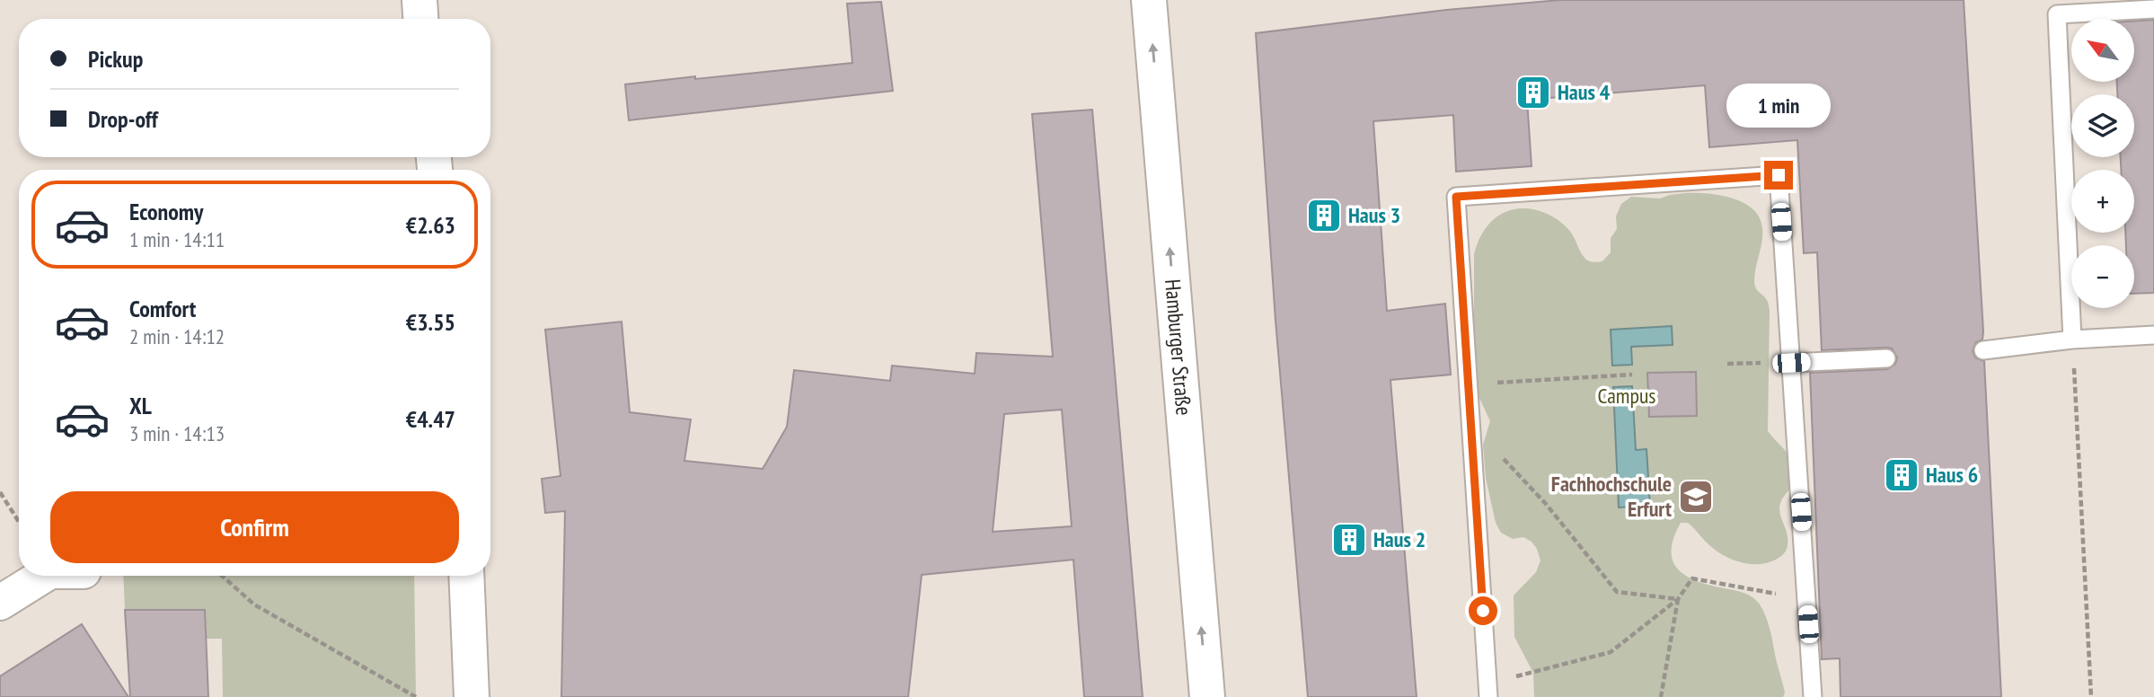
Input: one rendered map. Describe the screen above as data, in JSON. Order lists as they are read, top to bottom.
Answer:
{
  "streets": {
    "street": ["Hamburger Straße"]
  },
  "one_way": ["Hamburger Straße"],
  "parks": ["Campus"],
  "places": {
    "building": [
      "Haus 4",
      "Haus 3",
      "Haus 6",
      "Haus 2"
    ],
    "school or university": ["Fachhochschule Erfurt"]
  },
  "north": "top left",
  "page": {
    "map_buttons": ["+", "−"],
    "banner": ["Pickup", "Drop-off"],
    "bubble": "1 min",
    "list": [
      {
        "name": "Economy",
        "note": "1 min · 14:11",
        "value": "€2.63"
      },
      {
        "name": "Comfort",
        "note": "2 min · 14:12",
        "value": "€3.55"
      },
      {
        "name": "XL",
        "note": "3 min · 14:13",
        "value": "€4.47"
      }
    ],
    "buttons": "Confirm"
  }
}
